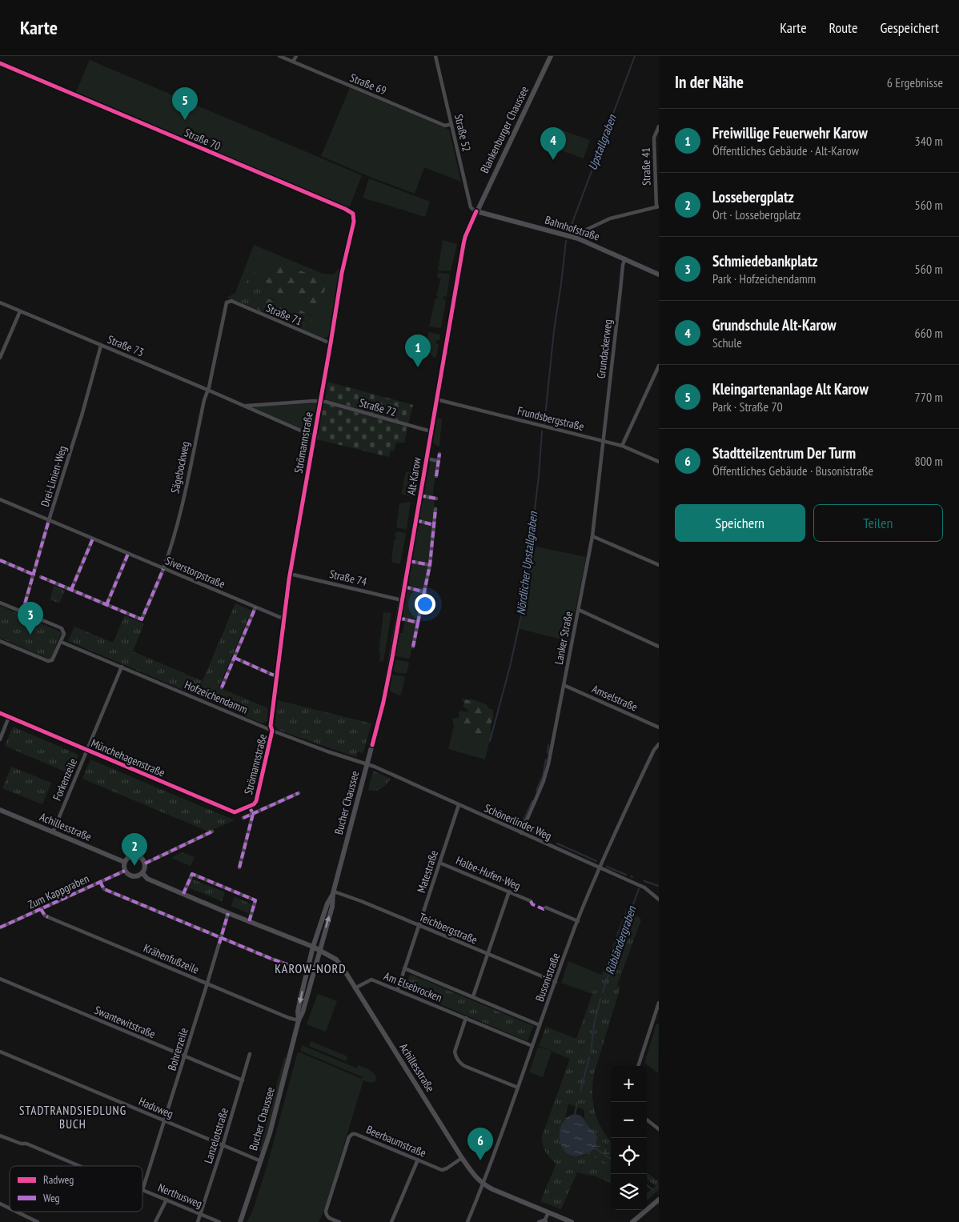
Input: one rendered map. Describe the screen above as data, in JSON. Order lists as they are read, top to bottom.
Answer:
{
  "streets": {
    "main road": [
      "Blankenburger Chaussee",
      "Bahnhofstraße",
      "Alt-Karow",
      "Bucher Chaussee",
      "Achillesstraße"
    ],
    "street": [
      "Straße 69",
      "Straße 52",
      "Straße 70",
      "Straße 41",
      "Straße 71",
      "Straße 73",
      "Grundackerweg",
      "Straße 72",
      "Frundsbergstraße",
      "Strömannstraße",
      "Sägebockweg",
      "Drei-Linien-Weg",
      "Siverstorpstraße",
      "Straße 74",
      "Lanker Straße",
      "Hofzeichendamm",
      "Amselstraße",
      "Münchehagenstraße",
      "Forkenzeile",
      "Schönerlinder Weg",
      "Matestraße",
      "Halbe-Hufen-Weg",
      "Zum Kappgraben",
      "Teichbergstraße",
      "Krähenfußzeile",
      "Busonistraße",
      "Am Elsebrocken",
      "Swantewitstraße",
      "Bohrerzeile",
      "Haduweg",
      "Lanzelotstraße",
      "Beerbaumstraße",
      "Nerthusweg"
    ]
  },
  "crossings": [
    ["Straße 69", "Straße 52"],
    ["Blankenburger Chaussee", "Straße 52"],
    ["Blankenburger Chaussee", "Bahnhofstraße"],
    ["Blankenburger Chaussee", "Alt-Karow"],
    ["Straße 52", "Bahnhofstraße"],
    ["Straße 52", "Alt-Karow"],
    ["Straße 70", "Strömannstraße"],
    ["Bahnhofstraße", "Grundackerweg"],
    ["Bahnhofstraße", "Alt-Karow"],
    ["Straße 71", "Strömannstraße"],
    ["Straße 71", "Sägebockweg"],
    ["Straße 73", "Straße 72"],
    ["Straße 73", "Strömannstraße"],
    ["Straße 73", "Sägebockweg"],
    ["Straße 73", "Drei-Linien-Weg"],
    ["Grundackerweg", "Frundsbergstraße"],
    ["Grundackerweg", "Lanker Straße"],
    ["Straße 72", "Strömannstraße"],
    ["Straße 72", "Alt-Karow"],
    ["Frundsbergstraße", "Alt-Karow"],
    ["Frundsbergstraße", "Lanker Straße"],
    ["Strömannstraße", "Siverstorpstraße"],
    ["Strömannstraße", "Straße 74"],
    ["Strömannstraße", "Hofzeichendamm"],
    ["Strömannstraße", "Münchehagenstraße"],
    ["Sägebockweg", "Siverstorpstraße"],
    ["Drei-Linien-Weg", "Siverstorpstraße"],
    ["Alt-Karow", "Straße 74"],
    ["Alt-Karow", "Hofzeichendamm"],
    ["Alt-Karow", "Bucher Chaussee"],
    ["Alt-Karow", "Schönerlinder Weg"],
    ["Lanker Straße", "Amselstraße"],
    ["Lanker Straße", "Schönerlinder Weg"],
    ["Hofzeichendamm", "Forkenzeile"],
    ["Hofzeichendamm", "Bucher Chaussee"],
    ["Hofzeichendamm", "Schönerlinder Weg"],
    ["Münchehagenstraße", "Forkenzeile"],
    ["Forkenzeile", "Achillesstraße"],
    ["Bucher Chaussee", "Schönerlinder Weg"],
    ["Bucher Chaussee", "Achillesstraße"],
    ["Bucher Chaussee", "Teichbergstraße"],
    ["Bucher Chaussee", "Krähenfußzeile"],
    ["Bucher Chaussee", "Haduweg"],
    ["Schönerlinder Weg", "Matestraße"],
    ["Schönerlinder Weg", "Busonistraße"],
    ["Achillesstraße", "Zum Kappgraben"],
    ["Achillesstraße", "Busonistraße"],
    ["Achillesstraße", "Am Elsebrocken"],
    ["Achillesstraße", "Bohrerzeile"],
    ["Achillesstraße", "Beerbaumstraße"],
    ["Matestraße", "Halbe-Hufen-Weg"],
    ["Matestraße", "Teichbergstraße"],
    ["Matestraße", "Am Elsebrocken"],
    ["Zum Kappgraben", "Krähenfußzeile"],
    ["Teichbergstraße", "Busonistraße"],
    ["Krähenfußzeile", "Bohrerzeile"],
    ["Busonistraße", "Am Elsebrocken"],
    ["Swantewitstraße", "Bohrerzeile"],
    ["Swantewitstraße", "Lanzelotstraße"],
    ["Bohrerzeile", "Haduweg"],
    ["Bohrerzeile", "Nerthusweg"],
    ["Haduweg", "Lanzelotstraße"],
    ["Lanzelotstraße", "Nerthusweg"]
  ],
  "districts": ["KAROW-NORD", "STADTRANDSIEDLUNG BUCH"],
  "water": ["Upstallgraben", "Nördlicher Upstallgraben", "Rübländergraben"],
  "legend": ["Radweg", "Weg"],
  "page": {
    "header": "Karte",
    "nav": ["Karte", "Route", "Gespeichert"],
    "heading": ["In der Nähe", "6 Ergebnisse"],
    "pins": [
      "5",
      "4",
      "1",
      "3",
      "2",
      "6"
    ],
    "list": [
      {
        "mark": "1",
        "name": "Freiwillige Feuerwehr Karow",
        "note": "Öffentliches Gebäude · Alt-Karow",
        "value": "340 m"
      },
      {
        "mark": "2",
        "name": "Lossebergplatz",
        "note": "Ort · Lossebergplatz",
        "value": "560 m"
      },
      {
        "mark": "3",
        "name": "Schmiedebankplatz",
        "note": "Park · Hofzeichendamm",
        "value": "560 m"
      },
      {
        "mark": "4",
        "name": "Grundschule Alt-Karow",
        "note": "Schule",
        "value": "660 m"
      },
      {
        "mark": "5",
        "name": "Kleingartenanlage Alt Karow",
        "note": "Park · Straße 70",
        "value": "770 m"
      },
      {
        "mark": "6",
        "name": "Stadtteilzentrum Der Turm",
        "note": "Öffentliches Gebäude · Busonistraße",
        "value": "800 m"
      }
    ],
    "buttons": ["Speichern", "Teilen"],
    "map_buttons": ["+", "−"]
  }
}
